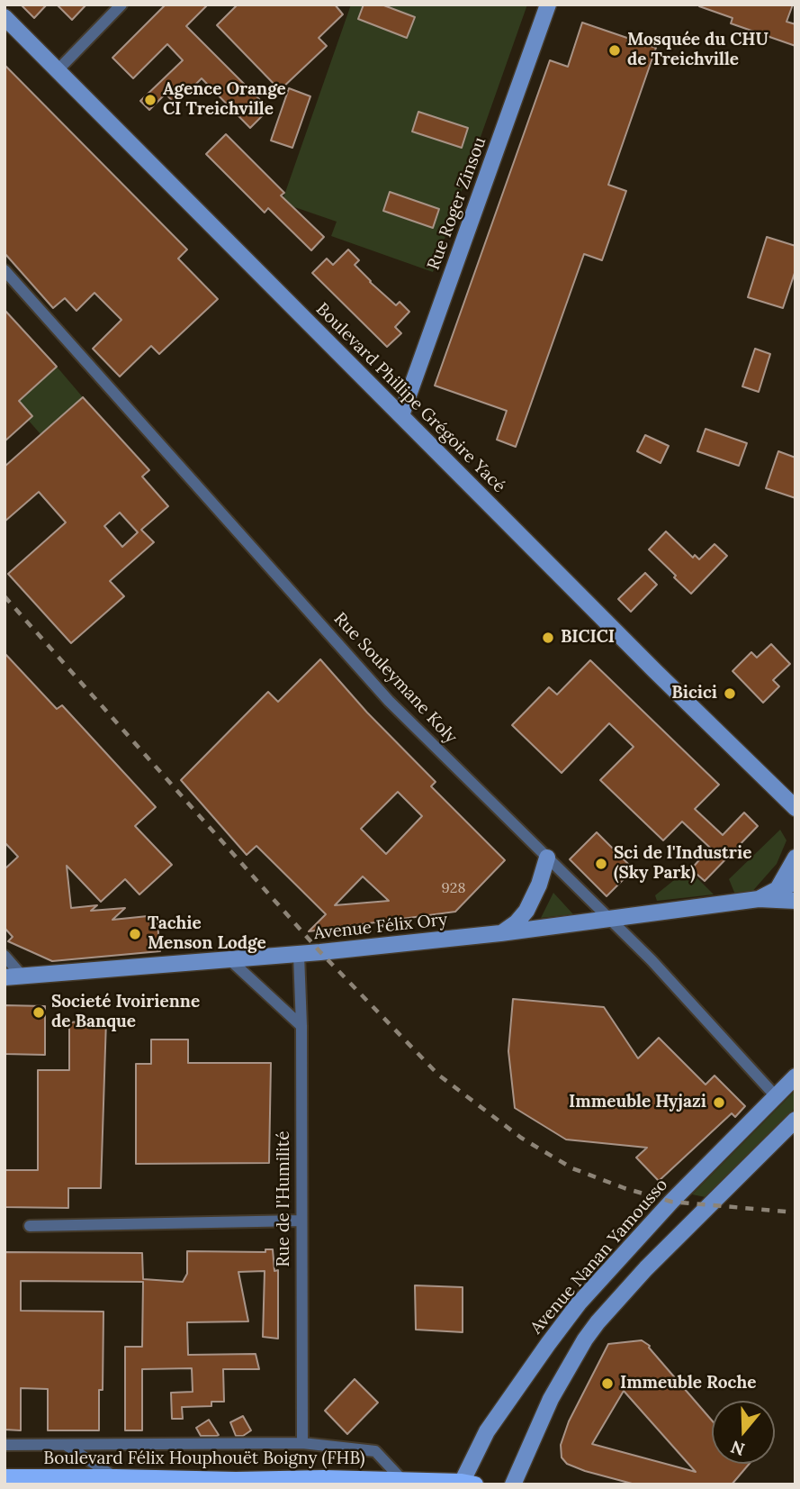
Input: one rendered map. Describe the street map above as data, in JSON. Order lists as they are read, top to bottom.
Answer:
{
  "streets": {
    "main road": [
      "Rue Roger Zinsou",
      "Boulevard Phillipe Grégoire Yacé",
      "Avenue Félix Ory",
      "Avenue Nanan Yamousso",
      "Boulevard Félix Houphouët Boigny (FHB)"
    ],
    "street": ["Rue Souleymane Koly", "Rue de l'Humilité"]
  },
  "crossings": [
    ["Rue Roger Zinsou", "Boulevard Phillipe Grégoire Yacé"],
    ["Rue Souleymane Koly", "Avenue Félix Ory"],
    ["Rue Souleymane Koly", "Avenue Nanan Yamousso"],
    ["Avenue Félix Ory", "Rue de l'Humilité"],
    ["Rue de l'Humilité", "Boulevard Félix Houphouët Boigny (FHB)"],
    ["Avenue Nanan Yamousso", "Boulevard Félix Houphouët Boigny (FHB)"]
  ],
  "places": [
    "Mosquée du CHU de Treichville",
    "Agence Orange CI Treichville",
    "BICICI",
    "Bicici",
    "Sci de l'Industrie (Sky Park)",
    "Tachie Menson Lodge",
    "Societé Ivoirienne de Banque",
    "Immeuble Hyjazi",
    "Immeuble Roche"
  ],
  "house_numbers": ["928"],
  "north": "bottom"
}
